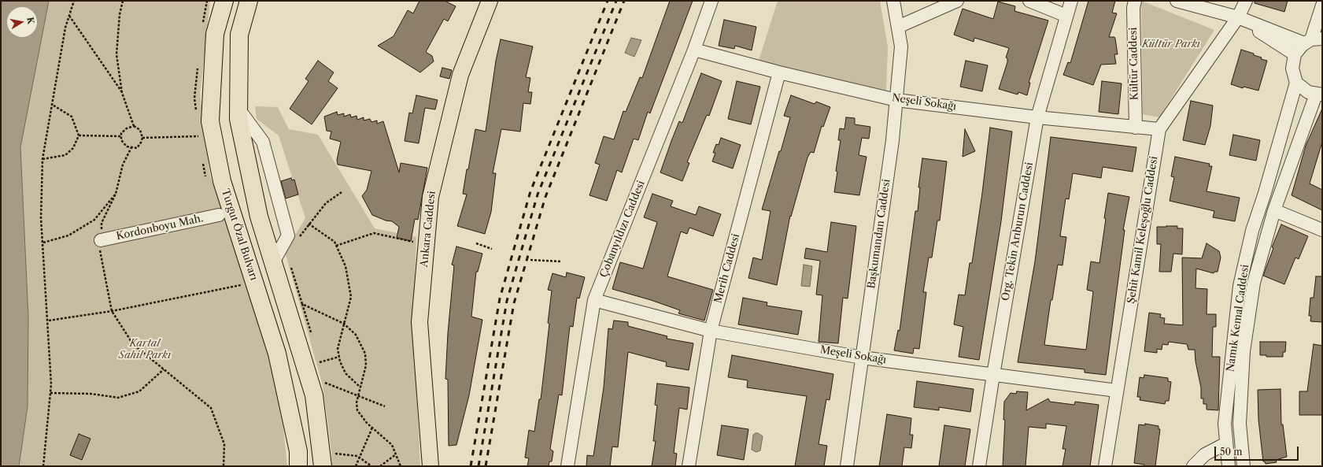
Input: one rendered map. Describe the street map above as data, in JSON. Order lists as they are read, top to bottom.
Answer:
{
  "streets": {
    "highway": ["Turgut Özal Bulvarı"],
    "main road": ["Ankara Caddesi"],
    "street": [
      "Kültür Caddesi",
      "Neşeli Sokağı",
      "Kordonboyu Mah.",
      "Çobanyıldızı Caddesi",
      "Şehit Kamil Keleşoğlu Caddesi",
      "Org. Tekin Arıburun Caddesi",
      "Başkumandan Caddesi",
      "Merih Caddesi",
      "Namık Kemal Caddesi",
      "Meşeli Sokağı"
    ]
  },
  "crossings": [
    ["Kültür Caddesi", "Neşeli Sokağı"],
    ["Neşeli Sokağı", "Çobanyıldızı Caddesi"],
    ["Neşeli Sokağı", "Şehit Kamil Keleşoğlu Caddesi"],
    ["Neşeli Sokağı", "Org. Tekin Arıburun Caddesi"],
    ["Neşeli Sokağı", "Başkumandan Caddesi"],
    ["Neşeli Sokağı", "Merih Caddesi"],
    ["Çobanyıldızı Caddesi", "Meşeli Sokağı"],
    ["Şehit Kamil Keleşoğlu Caddesi", "Meşeli Sokağı"],
    ["Org. Tekin Arıburun Caddesi", "Meşeli Sokağı"],
    ["Başkumandan Caddesi", "Meşeli Sokağı"],
    ["Merih Caddesi", "Meşeli Sokağı"]
  ],
  "parks": ["Kültür Parkı", "Kartal Sahil Parkı"],
  "scale_bar": "50 m",
  "north": "right"
}
